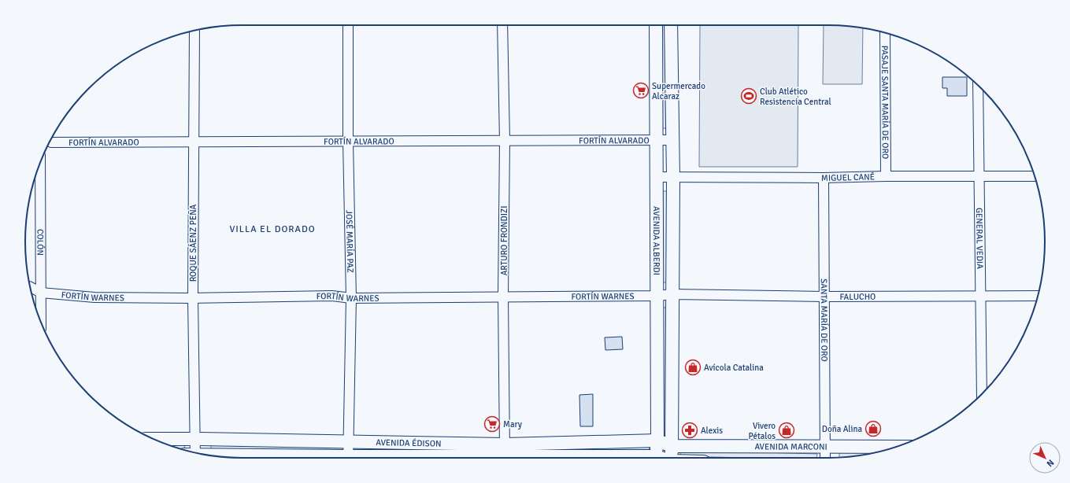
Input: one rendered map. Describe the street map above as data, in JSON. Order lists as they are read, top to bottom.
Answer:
{
  "streets": {
    "main road": ["AVENIDA ALBERDI", "AVENIDA ÉDISON", "AVENIDA MARCONI"],
    "street": [
      "PASAJE SANTA MARÍA DE ORO",
      "FORTÍN ALVARADO",
      "MIGUEL CANÉ",
      "GENERAL VEDIA",
      "ARTURO FRONDIZI",
      "JOSÉ MARÍA PAZ",
      "COLÓN",
      "ROQUE SÁENZ PEÑA",
      "FORTÍN WARNES",
      "FALUCHO",
      "SANTA MARÍA DE ORO"
    ]
  },
  "crossings": [
    ["PASAJE SANTA MARÍA DE ORO", "MIGUEL CANÉ"],
    ["FORTÍN ALVARADO", "ARTURO FRONDIZI"],
    ["FORTÍN ALVARADO", "AVENIDA ALBERDI"],
    ["FORTÍN ALVARADO", "JOSÉ MARÍA PAZ"],
    ["FORTÍN ALVARADO", "ROQUE SÁENZ PEÑA"],
    ["MIGUEL CANÉ", "GENERAL VEDIA"],
    ["MIGUEL CANÉ", "AVENIDA ALBERDI"],
    ["MIGUEL CANÉ", "SANTA MARÍA DE ORO"],
    ["GENERAL VEDIA", "FALUCHO"],
    ["ARTURO FRONDIZI", "FORTÍN WARNES"],
    ["ARTURO FRONDIZI", "AVENIDA ÉDISON"],
    ["AVENIDA ALBERDI", "FORTÍN WARNES"],
    ["AVENIDA ALBERDI", "FALUCHO"],
    ["AVENIDA ALBERDI", "AVENIDA ÉDISON"],
    ["AVENIDA ALBERDI", "AVENIDA MARCONI"],
    ["JOSÉ MARÍA PAZ", "FORTÍN WARNES"],
    ["JOSÉ MARÍA PAZ", "AVENIDA ÉDISON"],
    ["COLÓN", "FORTÍN WARNES"],
    ["ROQUE SÁENZ PEÑA", "FORTÍN WARNES"],
    ["ROQUE SÁENZ PEÑA", "AVENIDA ÉDISON"],
    ["FORTÍN WARNES", "FALUCHO"],
    ["FALUCHO", "SANTA MARÍA DE ORO"],
    ["SANTA MARÍA DE ORO", "AVENIDA MARCONI"],
    ["AVENIDA ÉDISON", "AVENIDA MARCONI"]
  ],
  "districts": ["VILLA EL DORADO"],
  "places": {
    "supermarket": ["Supermercado Alcaraz", "Mary"],
    "sports": ["Club Atlético Resistencia Central"],
    "shop": ["Avícola Catalina", "Doña Alina", "Vivero Pétalos"],
    "pharmacy": ["Alexis"]
  },
  "north": "bottom right"
}
